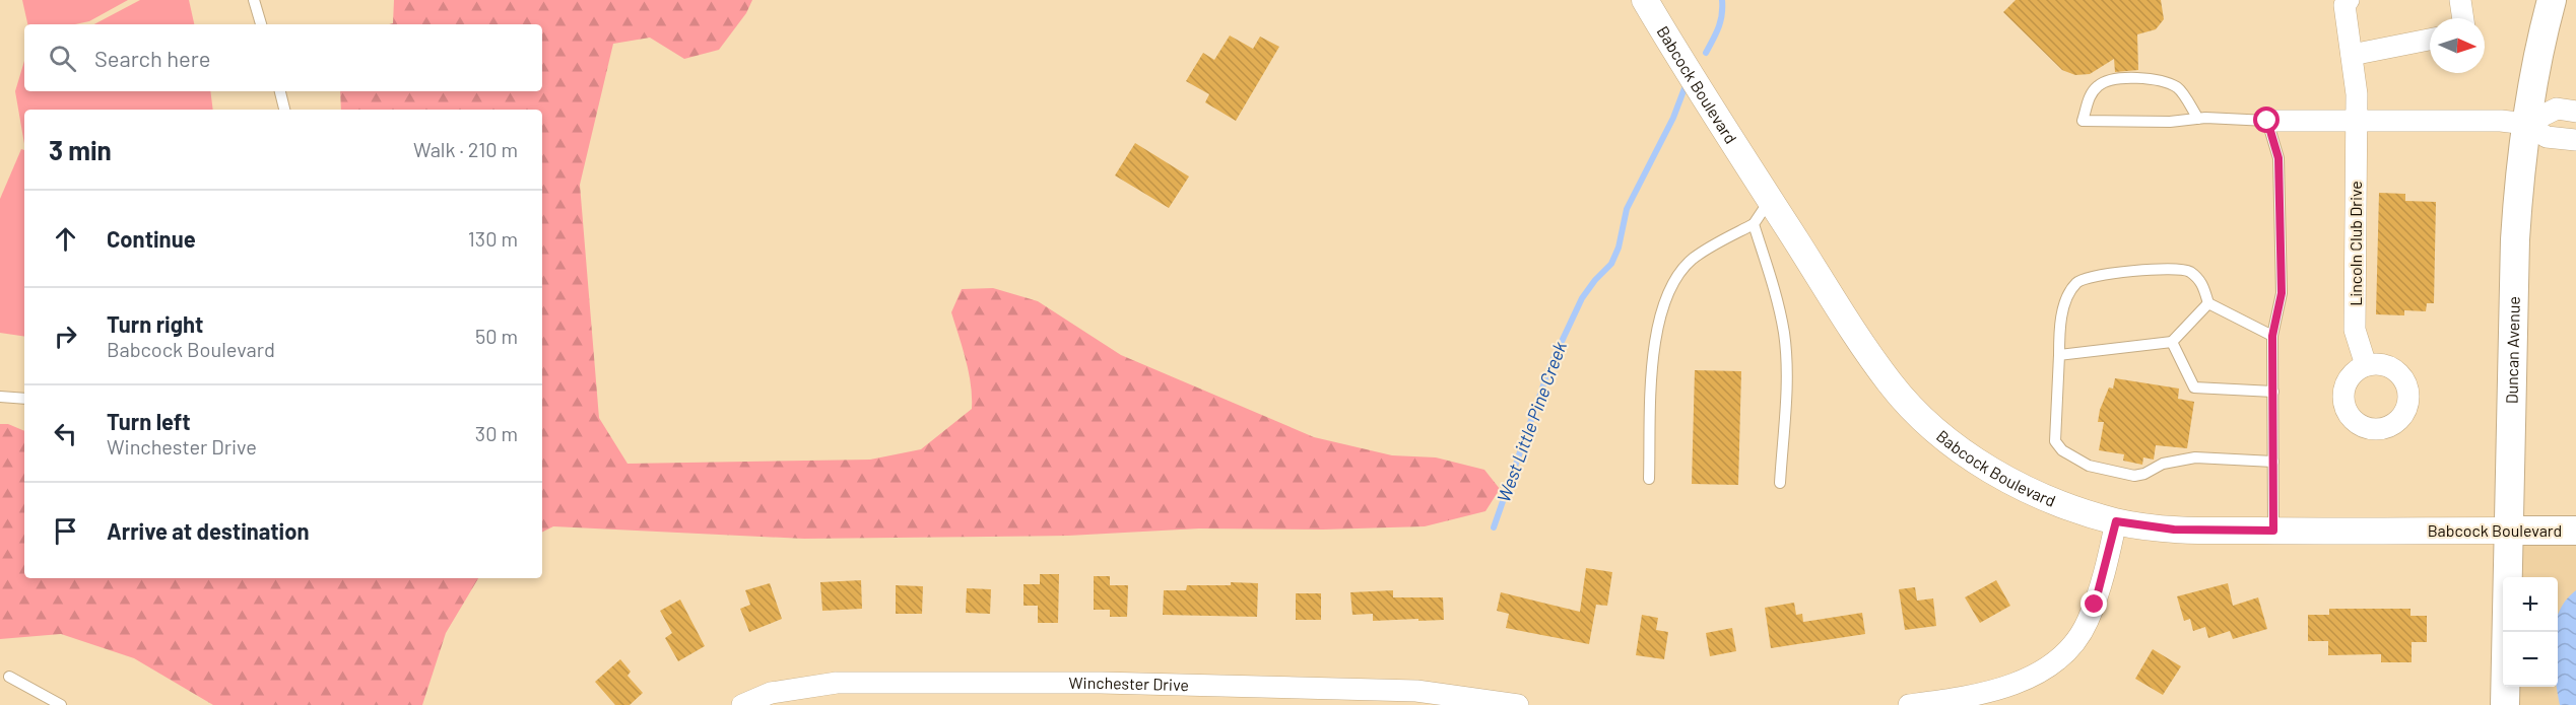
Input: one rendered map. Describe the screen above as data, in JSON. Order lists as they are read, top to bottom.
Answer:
{
  "streets": {
    "main road": ["Babcock Boulevard", "Duncan Avenue"],
    "street": ["Lincoln Club Drive", "Winchester Drive"]
  },
  "crossings": [
    ["Babcock Boulevard", "Duncan Avenue"]
  ],
  "water": ["West Little Pine Creek"],
  "north": "right",
  "page": {
    "search": "Search here",
    "heading": ["3 min", "Walk · 210 m"],
    "list": [
      ["Continue", "130 m"],
      ["Turn right", "Babcock Boulevard", "50 m"],
      ["Turn left", "Winchester Drive", "30 m"],
      "Arrive at destination"
    ],
    "map_buttons": ["+", "−"]
  }
}
